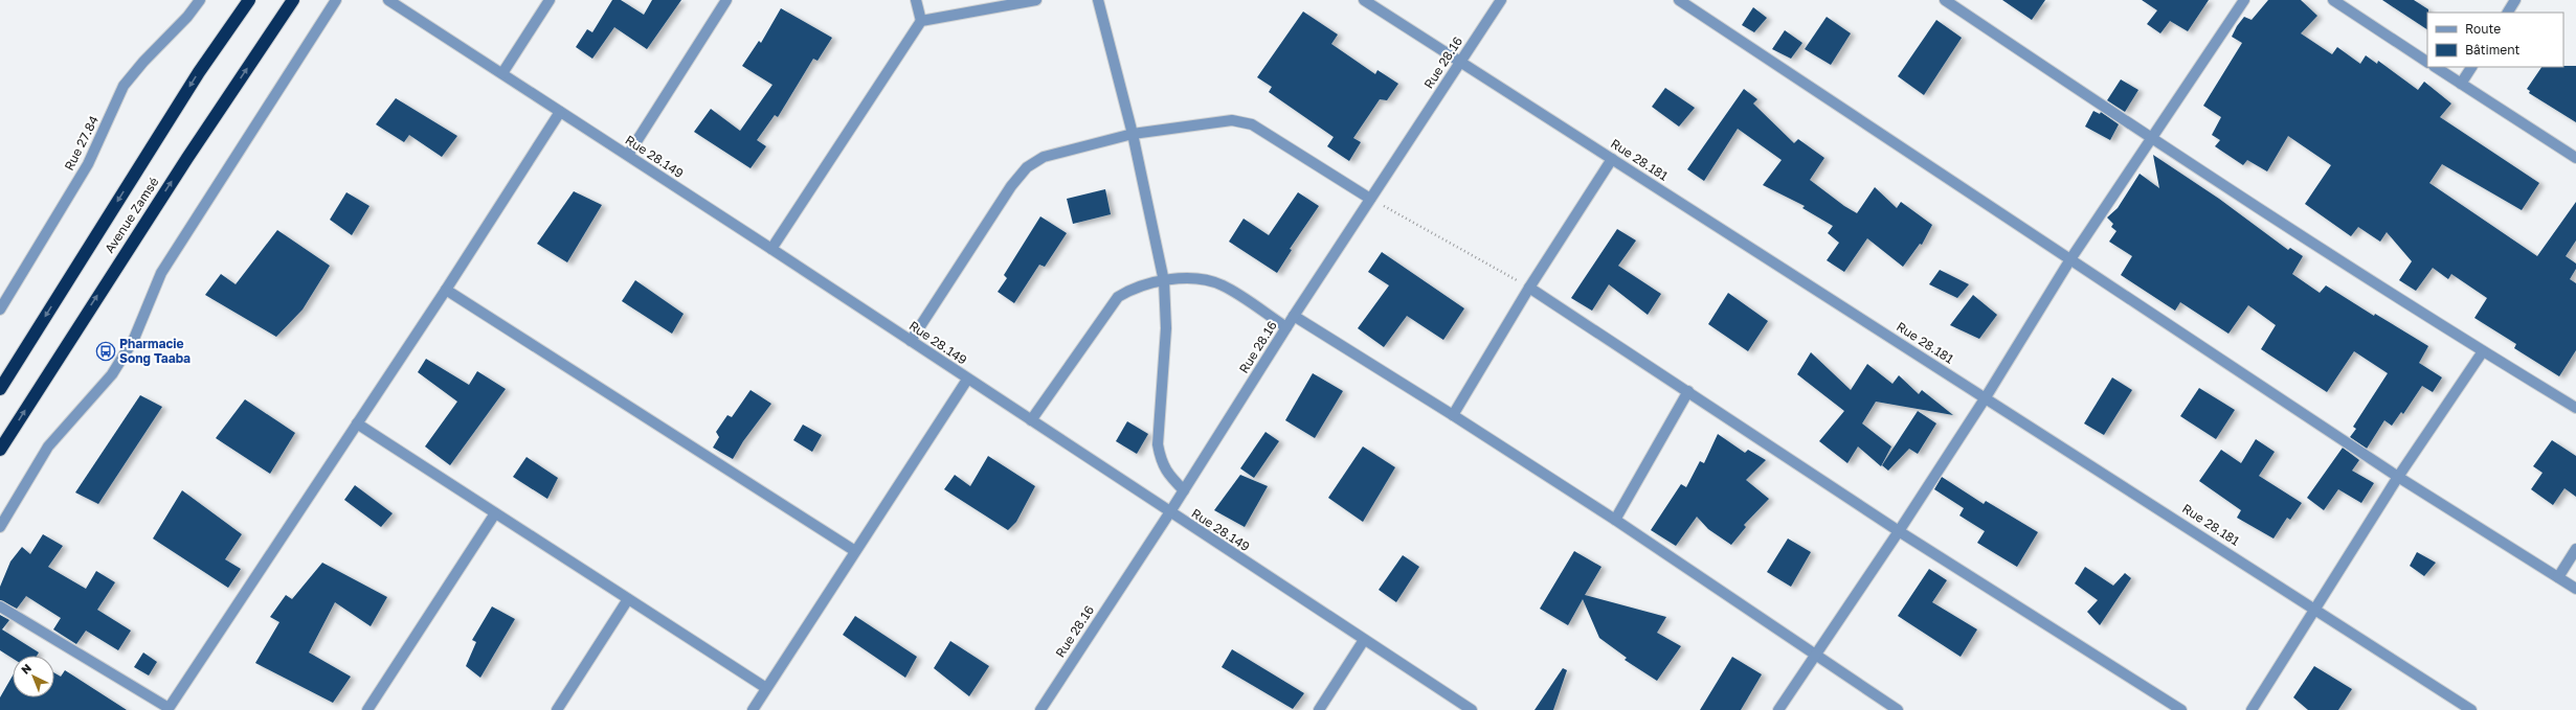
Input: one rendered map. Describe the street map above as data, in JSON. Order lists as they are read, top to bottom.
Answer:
{
  "streets": {
    "highway": ["Avenue Zamsé"],
    "street": [
      "Rue 28.16",
      "Rue 27.84",
      "Rue 28.149",
      "Rue 28.181"
    ]
  },
  "crossings": [
    ["Rue 28.16", "Rue 28.149"],
    ["Rue 28.16", "Rue 28.181"]
  ],
  "places": {
    "bus stop": ["Pharmacie Song Taaba"]
  },
  "legend": ["Route", "Bâtiment"],
  "north": "top left"
}
